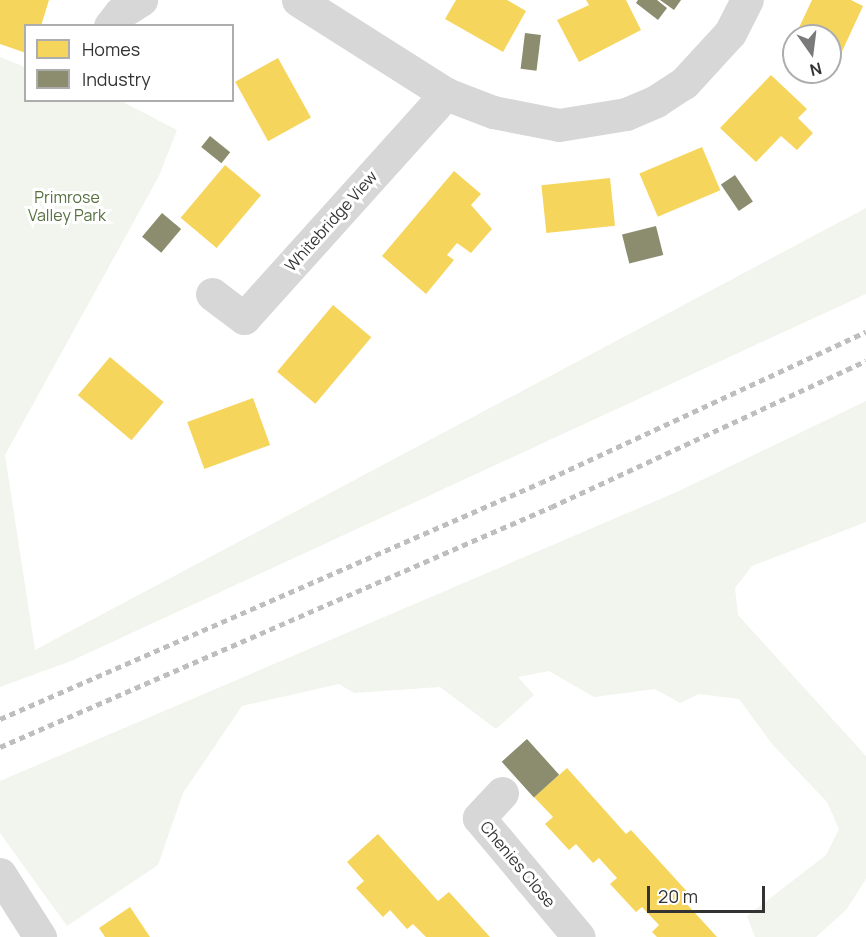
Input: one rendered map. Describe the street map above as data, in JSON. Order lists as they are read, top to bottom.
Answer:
{
  "streets": {
    "street": ["Whitebridge View", "Chenies Close"]
  },
  "parks": ["Primrose Valley Park"],
  "legend": ["Homes", "Industry"],
  "scale_bar": "20 m",
  "north": "bottom"
}
